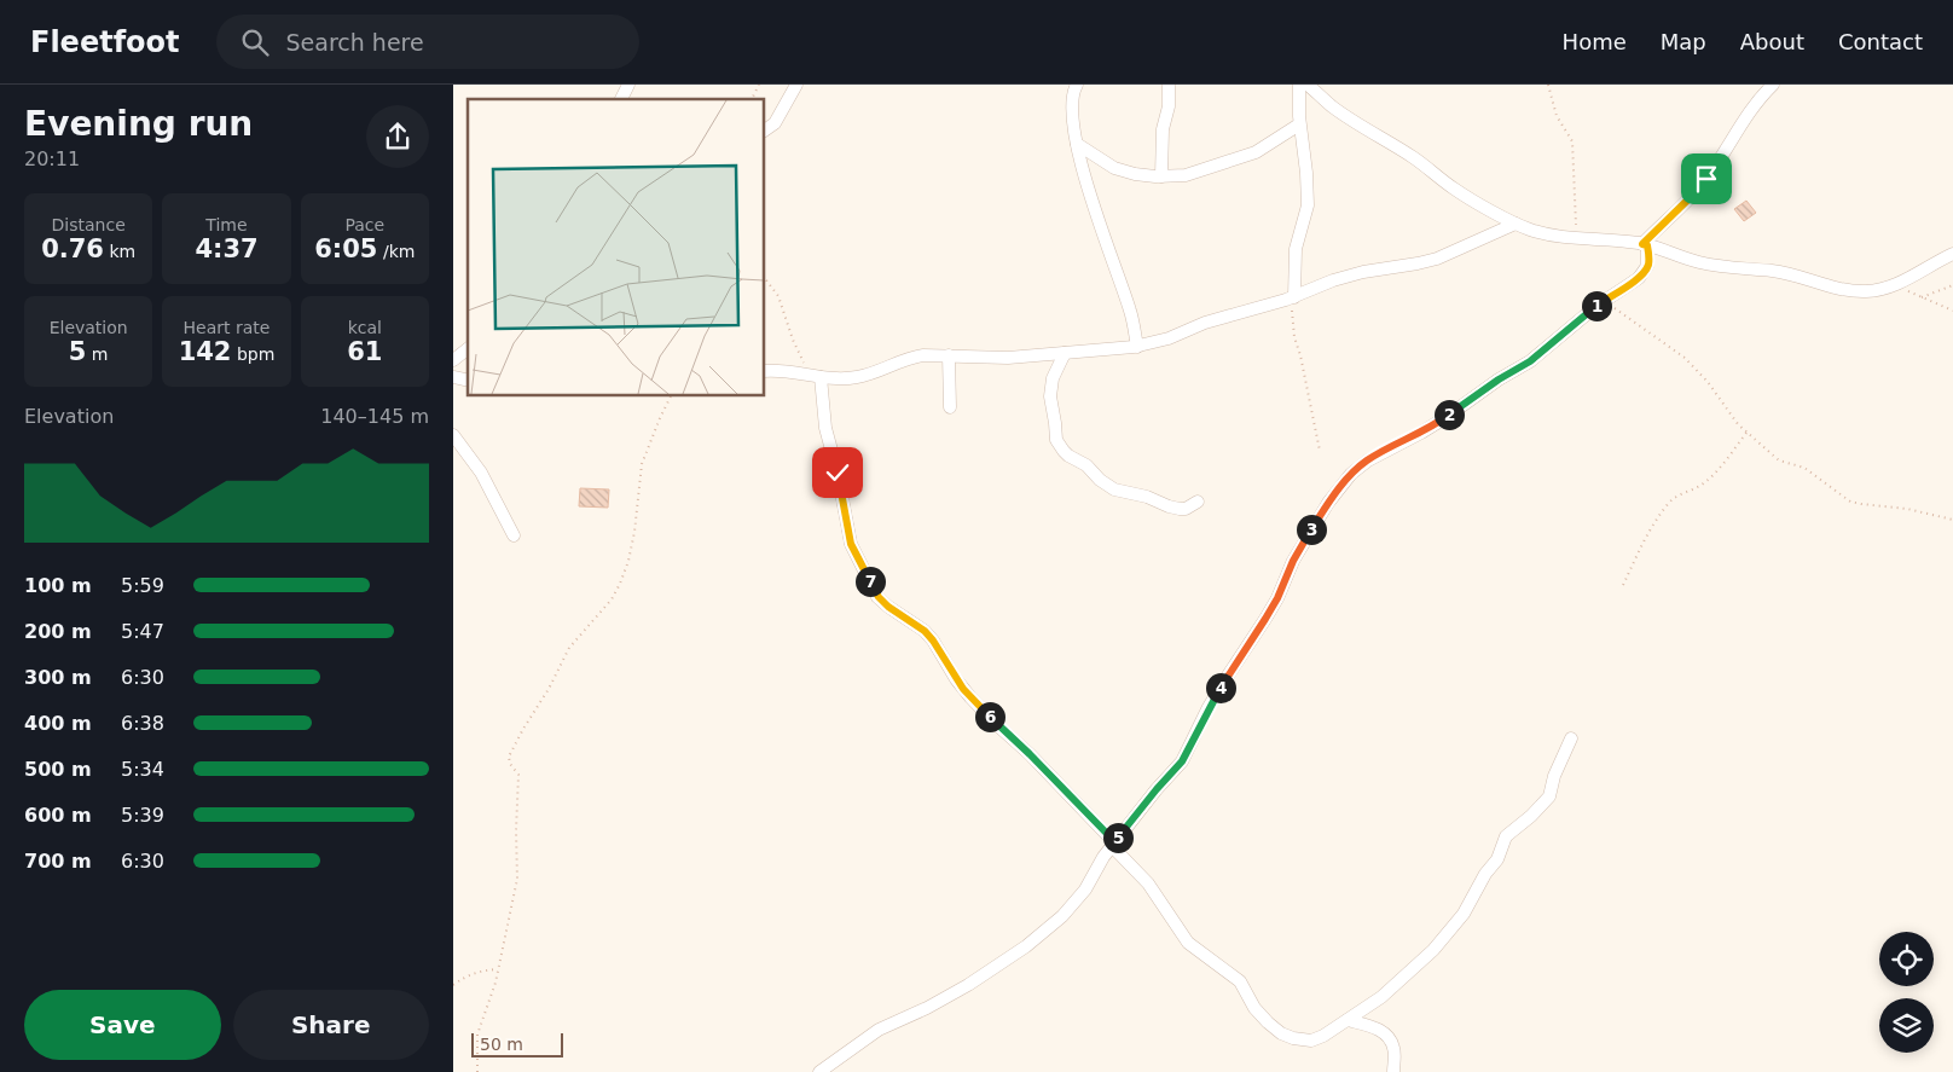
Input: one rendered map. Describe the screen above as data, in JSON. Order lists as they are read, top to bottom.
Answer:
{
  "scale_bar": "50 m",
  "page": {
    "header": "Fleetfoot",
    "search": "Search here",
    "nav": [
      "Home",
      "Map",
      "About",
      "Contact"
    ],
    "heading": ["Evening run", "20:11"],
    "stats": [
      ["Distance", "0.76 km"],
      ["Time", "4:37"],
      ["Pace", "6:05 /km"],
      ["Elevation", "5 m"],
      ["Heart rate", "142 bpm"],
      ["kcal", "61"]
    ],
    "pins": [
      "1",
      "2",
      "3",
      "7",
      "4",
      "6",
      "5"
    ],
    "chart": ["Elevation", "140–145 m"],
    "list": [
      {
        "name": "100 m",
        "note": "5:59"
      },
      {
        "name": "200 m",
        "note": "5:47"
      },
      {
        "name": "300 m",
        "note": "6:30"
      },
      {
        "name": "400 m",
        "note": "6:38"
      },
      {
        "name": "500 m",
        "note": "5:34"
      },
      {
        "name": "600 m",
        "note": "5:39"
      },
      {
        "name": "700 m",
        "note": "6:30"
      }
    ],
    "buttons": ["Save", "Share"],
    "scale": "50 m"
  }
}
